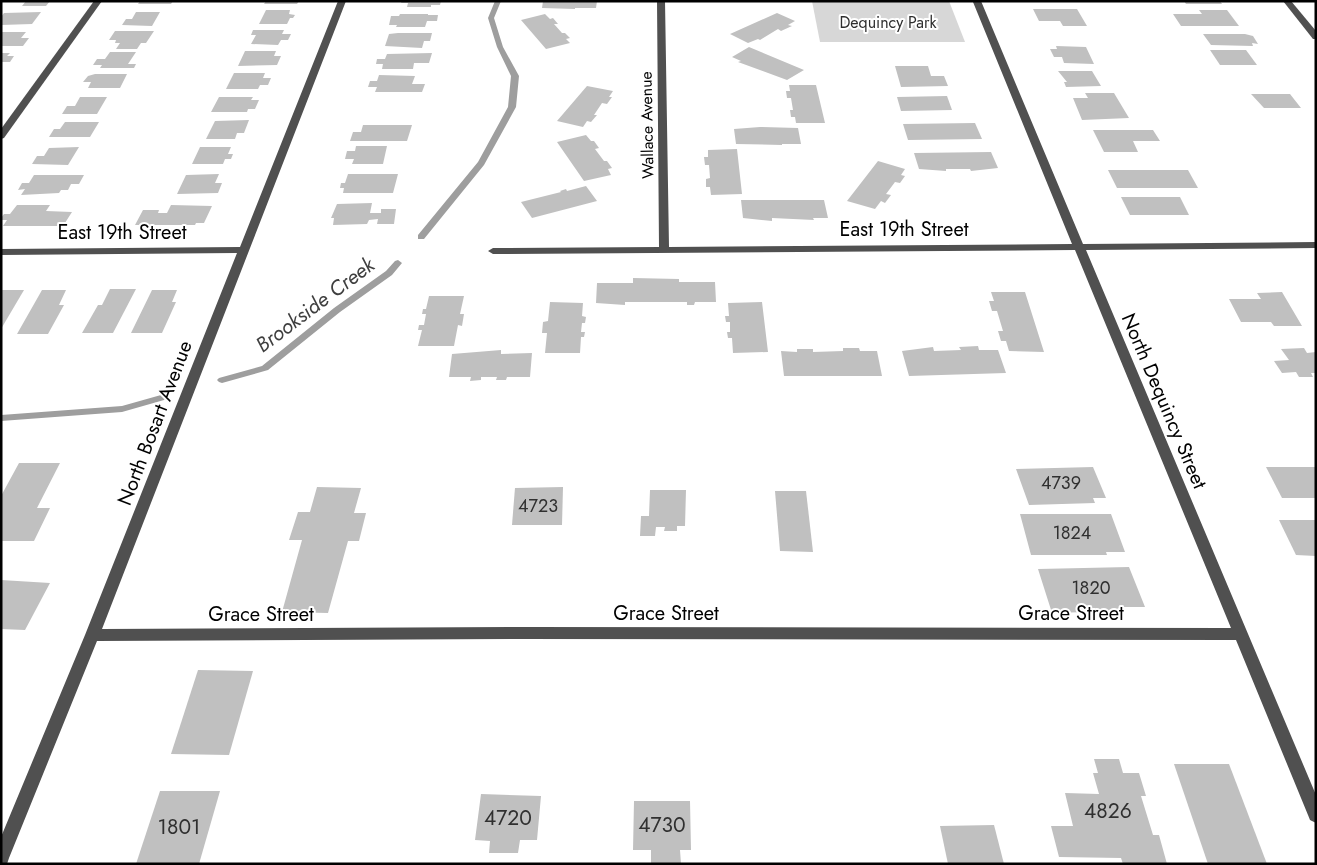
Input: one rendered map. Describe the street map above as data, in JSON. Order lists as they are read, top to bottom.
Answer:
{
  "streets": {
    "street": [
      "Wallace Avenue",
      "East 19th Street",
      "North Dequincy Street",
      "North Bosart Avenue",
      "Grace Street"
    ]
  },
  "crossings": [
    ["Wallace Avenue", "East 19th Street"],
    ["East 19th Street", "North Dequincy Street"],
    ["East 19th Street", "North Bosart Avenue"],
    ["North Dequincy Street", "Grace Street"],
    ["North Bosart Avenue", "Grace Street"]
  ],
  "water": ["Brookside Creek"],
  "parks": ["Dequincy Park"],
  "house_numbers": [
    "4739",
    "4723",
    "1824",
    "1820",
    "4826",
    "4720",
    "4730",
    "1801"
  ]
}
